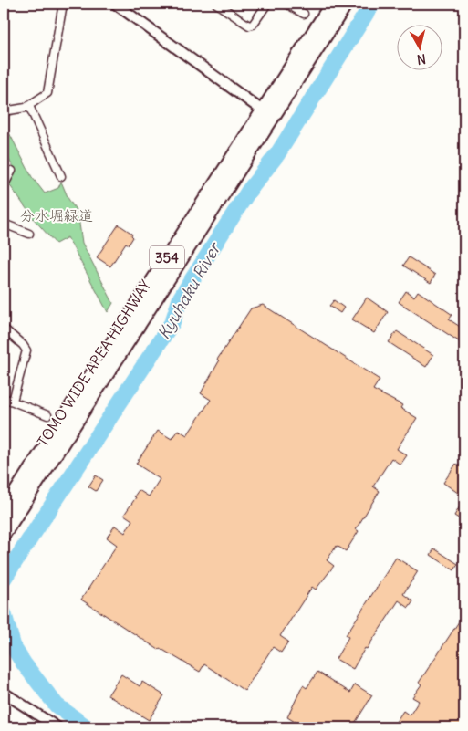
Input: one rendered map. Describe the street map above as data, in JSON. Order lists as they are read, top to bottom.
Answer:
{
  "streets": {
    "highway": ["354", "TOMO WIDE AREA HIGHWAY"]
  },
  "water": ["Kyuhaku River"],
  "parks": ["分水堀緑道"],
  "north": "bottom"
}
